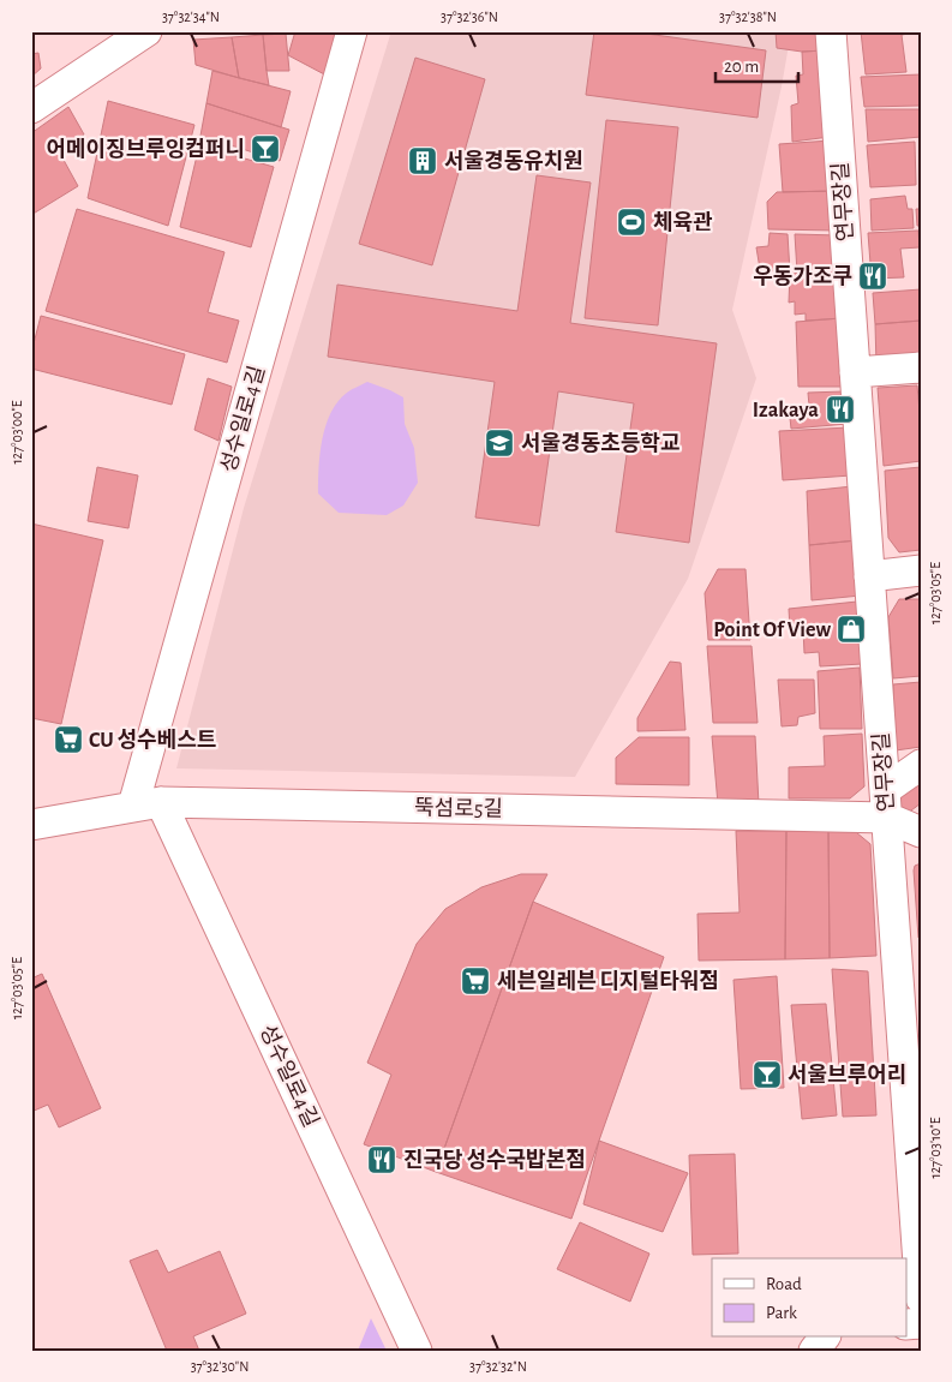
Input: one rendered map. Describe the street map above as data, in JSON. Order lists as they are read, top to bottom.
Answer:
{
  "streets": {
    "street": ["연무장길", "성수일로4길", "뚝섬로5길"]
  },
  "crossings": [
    ["연무장길", "뚝섬로5길"],
    ["성수일로4길", "뚝섬로5길"]
  ],
  "places": {
    "bar": ["어메이징브루잉컴퍼니", "서울브루어리"],
    "building": ["서울경동유치원"],
    "sports": ["체육관"],
    "restaurant": ["우동가조쿠", "Izakaya", "진국당 성수국밥본점"],
    "school or university": ["서울경동초등학교"],
    "shop": ["Point Of View"],
    "supermarket": ["CU 성수베스트", "세븐일레븐 디지털타워점"]
  },
  "legend": ["Road", "Park"],
  "scale_bar": "20 m",
  "coordinates": [
    "37°32'34\"N",
    "37°32'36\"N",
    "37°32'38\"N",
    "127°03'00\"E",
    "127°03'05\"E",
    "127°03'10\"E",
    "37°32'30\"N",
    "37°32'32\"N"
  ]
}
